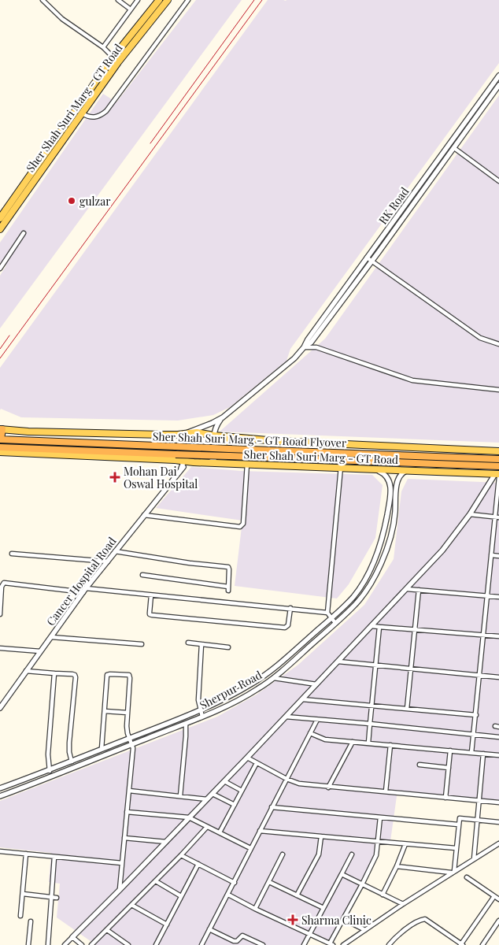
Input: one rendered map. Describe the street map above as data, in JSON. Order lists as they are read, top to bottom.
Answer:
{
  "streets": {
    "highway": ["Sher Shah Suri Marg - GT Road Flyover"],
    "main road": ["Sher Shah Suri Marg - GT Road"],
    "street": ["RK Road", "Cancer Hospital Road", "Sherpur Road"]
  },
  "crossings": [
    ["Sher Shah Suri Marg - GT Road", "Sher Shah Suri Marg - GT Road Flyover"],
    ["Sher Shah Suri Marg - GT Road", "Sherpur Road"]
  ],
  "places": {
    "other": ["gulzar"],
    "health": ["Mohan Dai Oswal Hospital", "Sharma Clinic"]
  }
}
